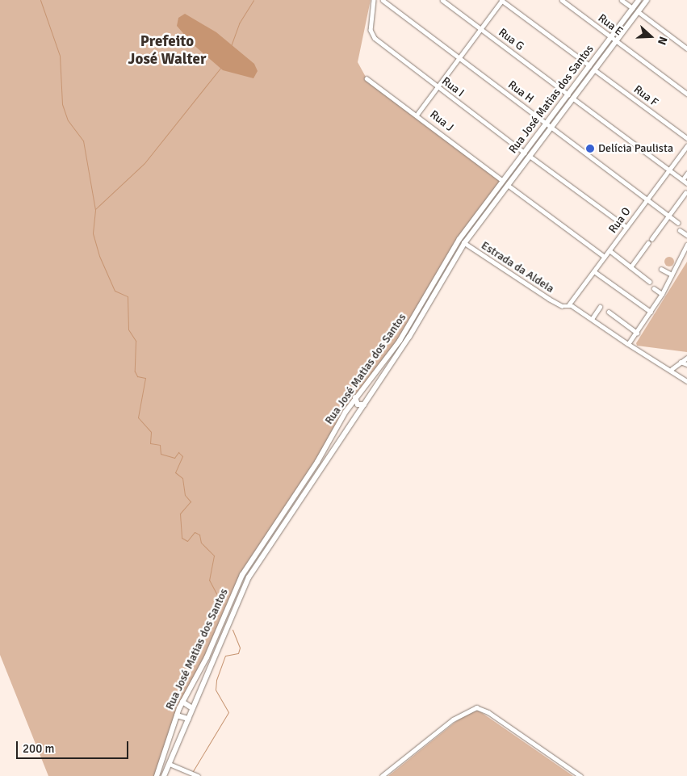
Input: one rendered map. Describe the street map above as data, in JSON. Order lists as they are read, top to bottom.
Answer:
{
  "streets": {
    "main road": ["Rua José Matias dos Santos"],
    "street": [
      "Rua E",
      "Rua G",
      "Rua I",
      "Rua H",
      "Rua F",
      "Rua J",
      "Rua O",
      "Estrada da Aldeia"
    ]
  },
  "crossings": [
    ["Rua E", "Rua José Matias dos Santos"],
    ["Rua G", "Rua José Matias dos Santos"],
    ["Rua G", "Rua O"],
    ["Rua I", "Rua José Matias dos Santos"],
    ["Rua I", "Rua O"],
    ["Rua H", "Rua José Matias dos Santos"],
    ["Rua H", "Rua O"],
    ["Rua F", "Rua José Matias dos Santos"],
    ["Rua José Matias dos Santos", "Rua J"],
    ["Rua José Matias dos Santos", "Estrada da Aldeia"],
    ["Rua O", "Estrada da Aldeia"]
  ],
  "districts": ["Prefeito José Walter"],
  "places": ["Delícia Paulista"],
  "scale_bar": "200 m",
  "north": "right"
}
